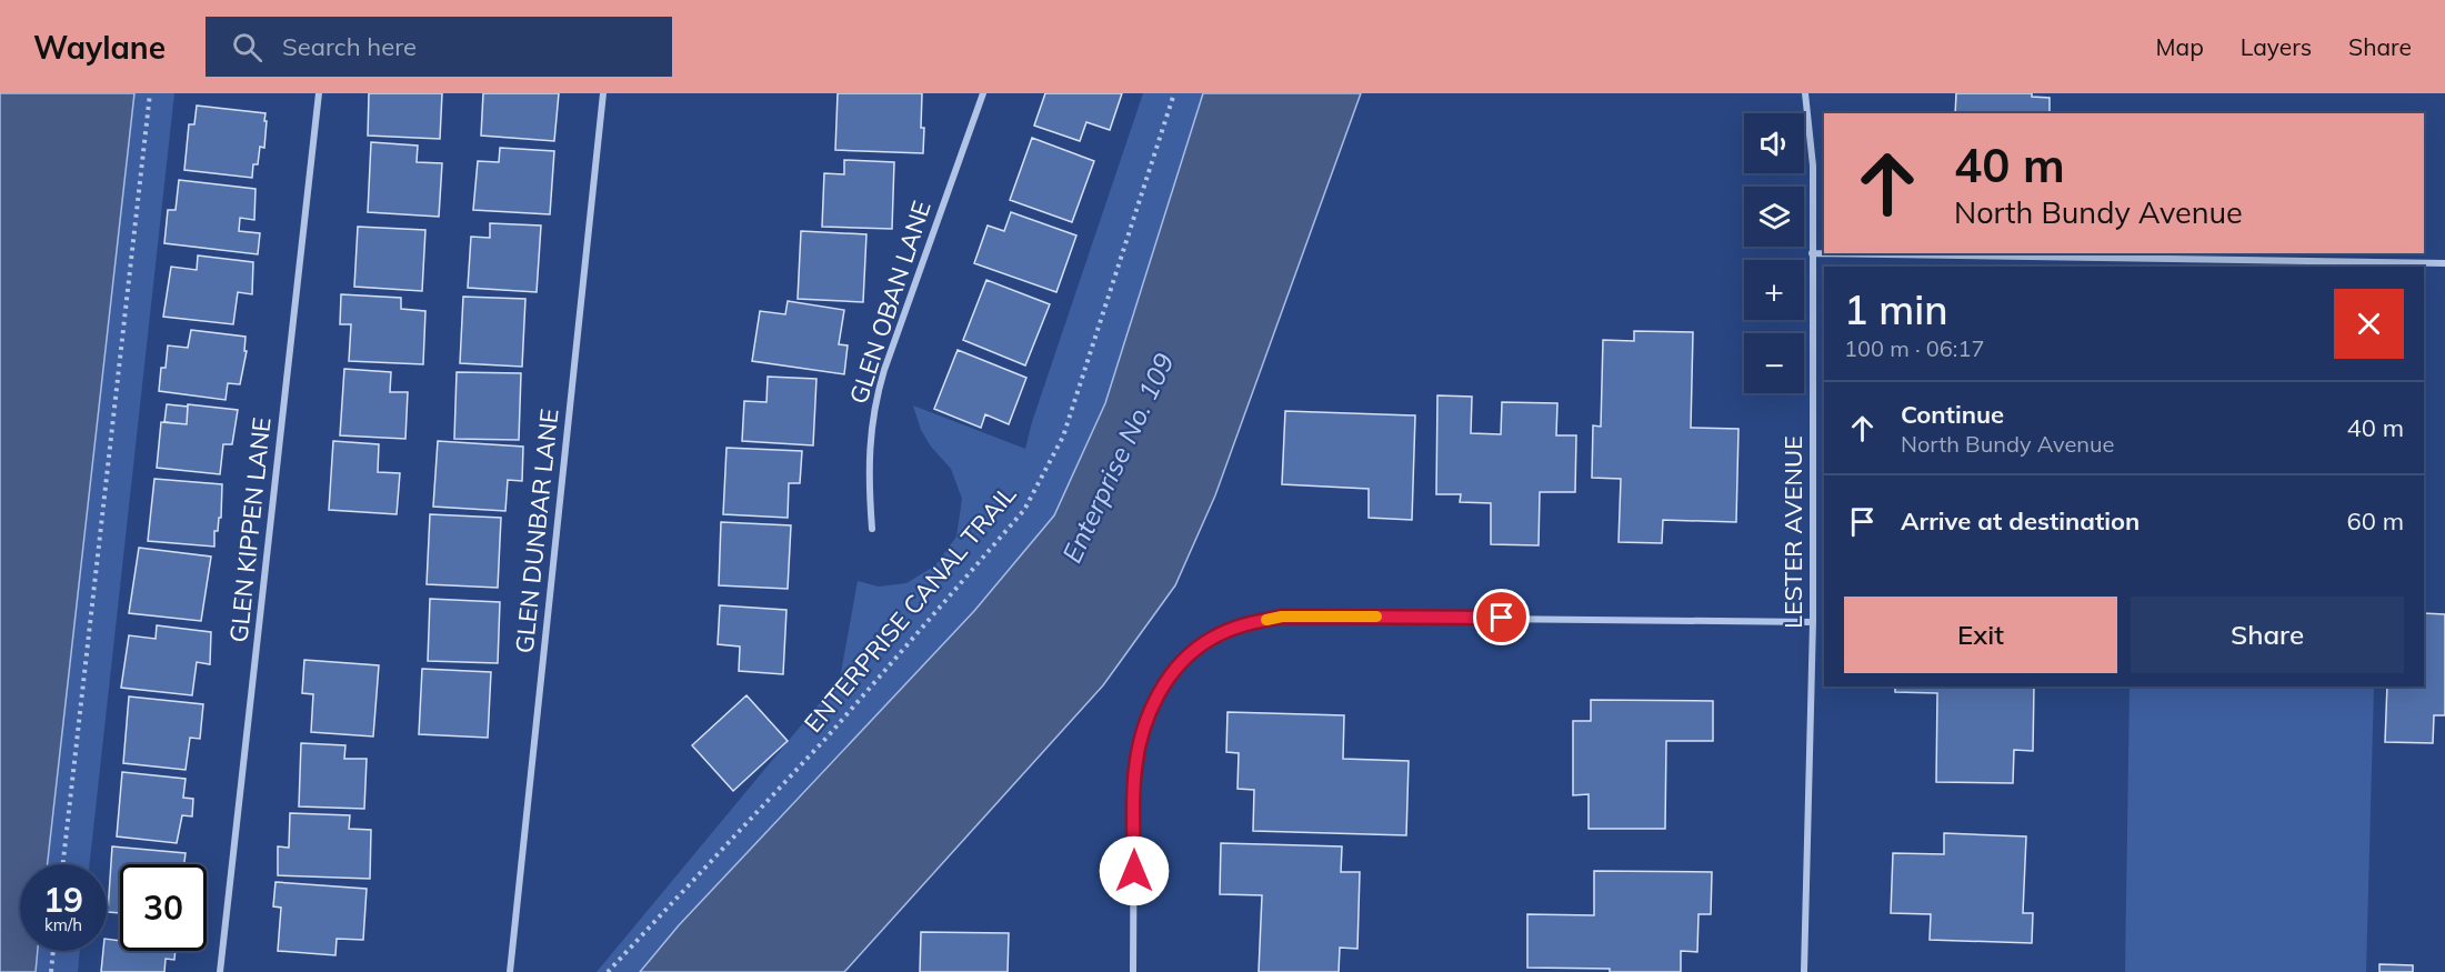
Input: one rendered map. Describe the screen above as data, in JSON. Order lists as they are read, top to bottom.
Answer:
{
  "streets": {
    "street": [
      "GLEN OBAN LANE",
      "GLEN KIPPEN LANE",
      "GLEN DUNBAR LANE",
      "LESTER AVENUE"
    ],
    "path": ["ENTERPRISE CANAL TRAIL"]
  },
  "water": ["Enterprise No. 109"],
  "page": {
    "header": "Waylane",
    "search": "Search here",
    "nav": ["Map", "Layers", "Share"],
    "map_buttons": ["+", "−"],
    "turn": ["40 m", "North Bundy Avenue"],
    "heading": ["1 min", "100 m · 06:17"],
    "list": [
      {
        "name": "Continue",
        "note": "North Bundy Avenue",
        "value": "40 m"
      },
      {
        "name": "Arrive at destination",
        "value": "60 m"
      }
    ],
    "buttons": ["Exit", "Share"],
    "speed": "19 km/h",
    "limit": "30"
  }
}
